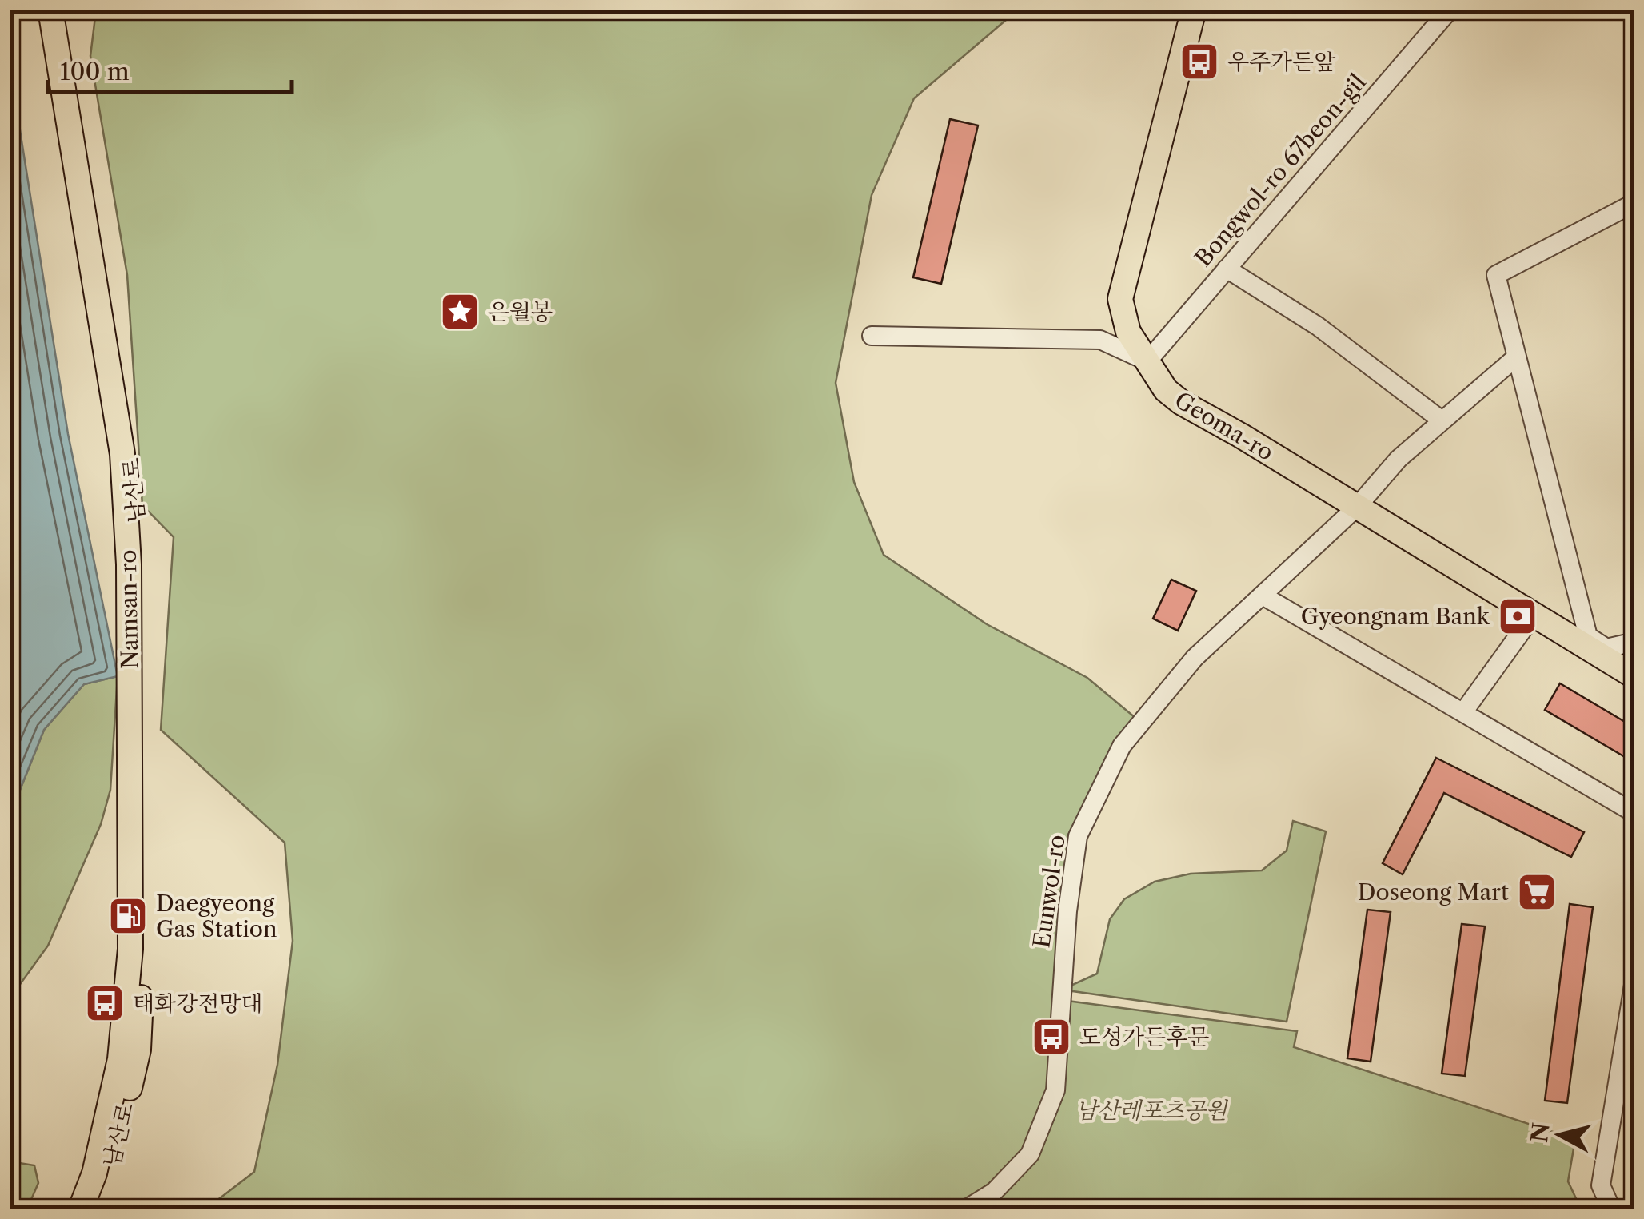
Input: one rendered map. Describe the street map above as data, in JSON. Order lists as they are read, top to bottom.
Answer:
{
  "streets": {
    "main road": ["Geoma-ro", "남산로", "Namsan-ro"],
    "street": ["Bongwol-ro 67beon-gil", "Eunwol-ro"]
  },
  "crossings": [
    ["Bongwol-ro 67beon-gil", "Geoma-ro"],
    ["Geoma-ro", "Eunwol-ro"]
  ],
  "parks": ["남산레포츠공원"],
  "places": {
    "bus stop": ["우주가든앞", "태화강전망대", "도성가든후문"],
    "place": ["은월봉"],
    "bank": ["Gyeongnam Bank"],
    "supermarket": ["Doseong Mart"],
    "fuel station": ["Daegyeong Gas Station"]
  },
  "scale_bar": "100 m",
  "north": "left"
}
